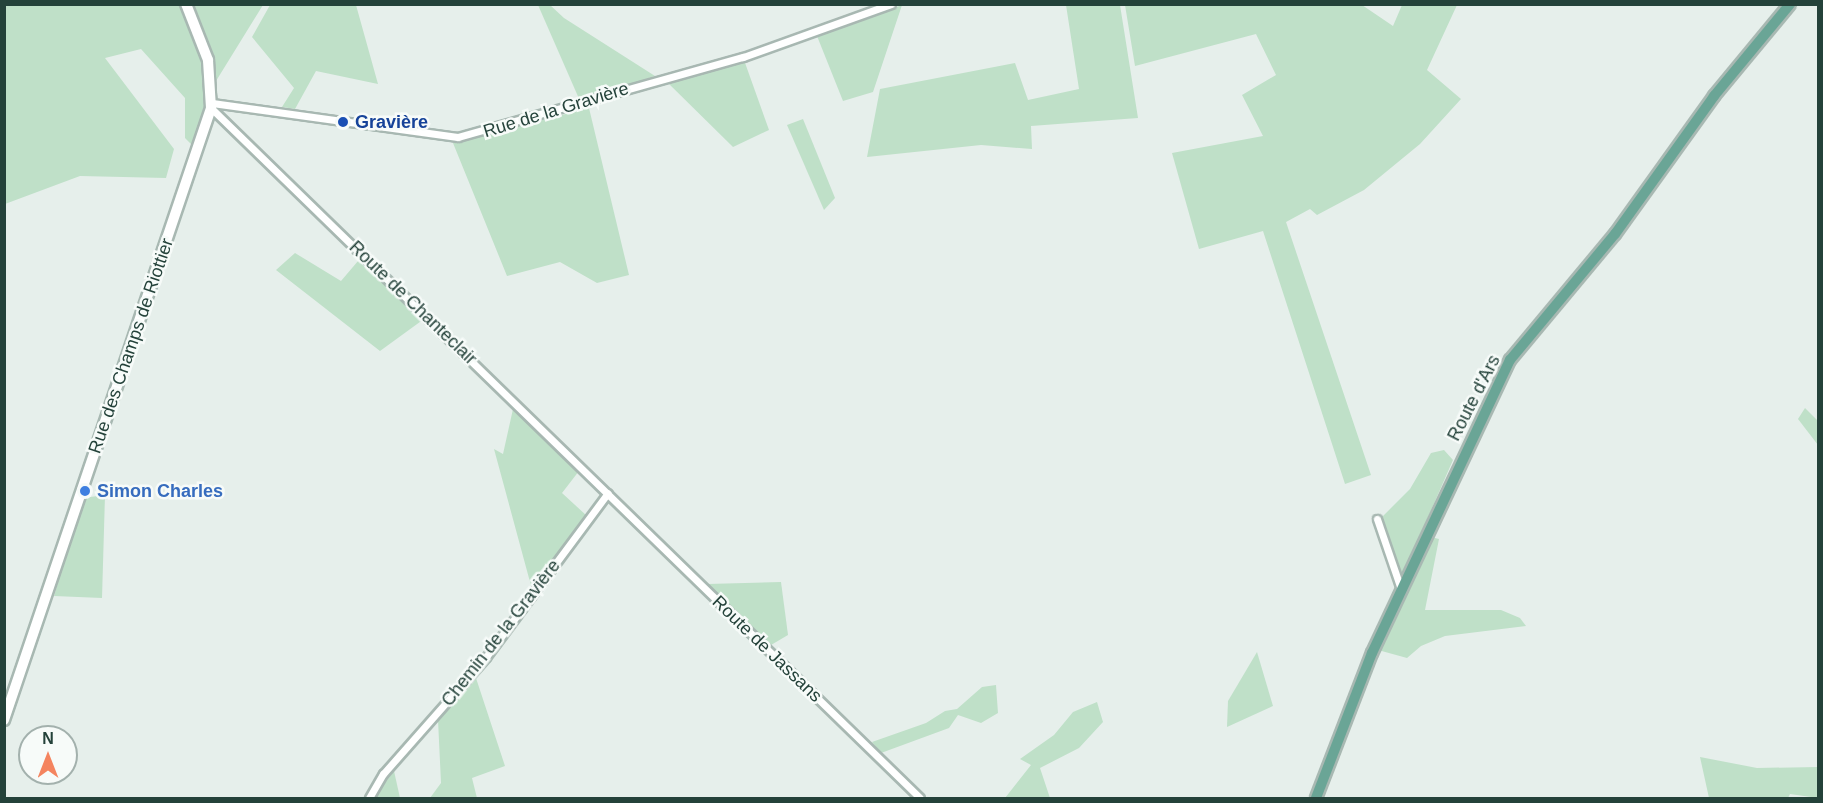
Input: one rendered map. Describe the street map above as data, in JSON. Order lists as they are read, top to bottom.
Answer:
{
  "streets": {
    "main road": ["Route d'Ars"],
    "street": [
      "Rue de la Gravière",
      "Route de Chanteclair",
      "Rue des Champs de Riottier",
      "Chemin de la Gravière",
      "Route de Jassans"
    ]
  },
  "crossings": [
    ["Rue de la Gravière", "Route de Chanteclair"],
    ["Rue de la Gravière", "Rue des Champs de Riottier"],
    ["Route de Chanteclair", "Rue des Champs de Riottier"],
    ["Route de Chanteclair", "Chemin de la Gravière"],
    ["Route de Chanteclair", "Route de Jassans"]
  ],
  "places": ["Gravière", "Simon Charles"],
  "north": "top"
}
